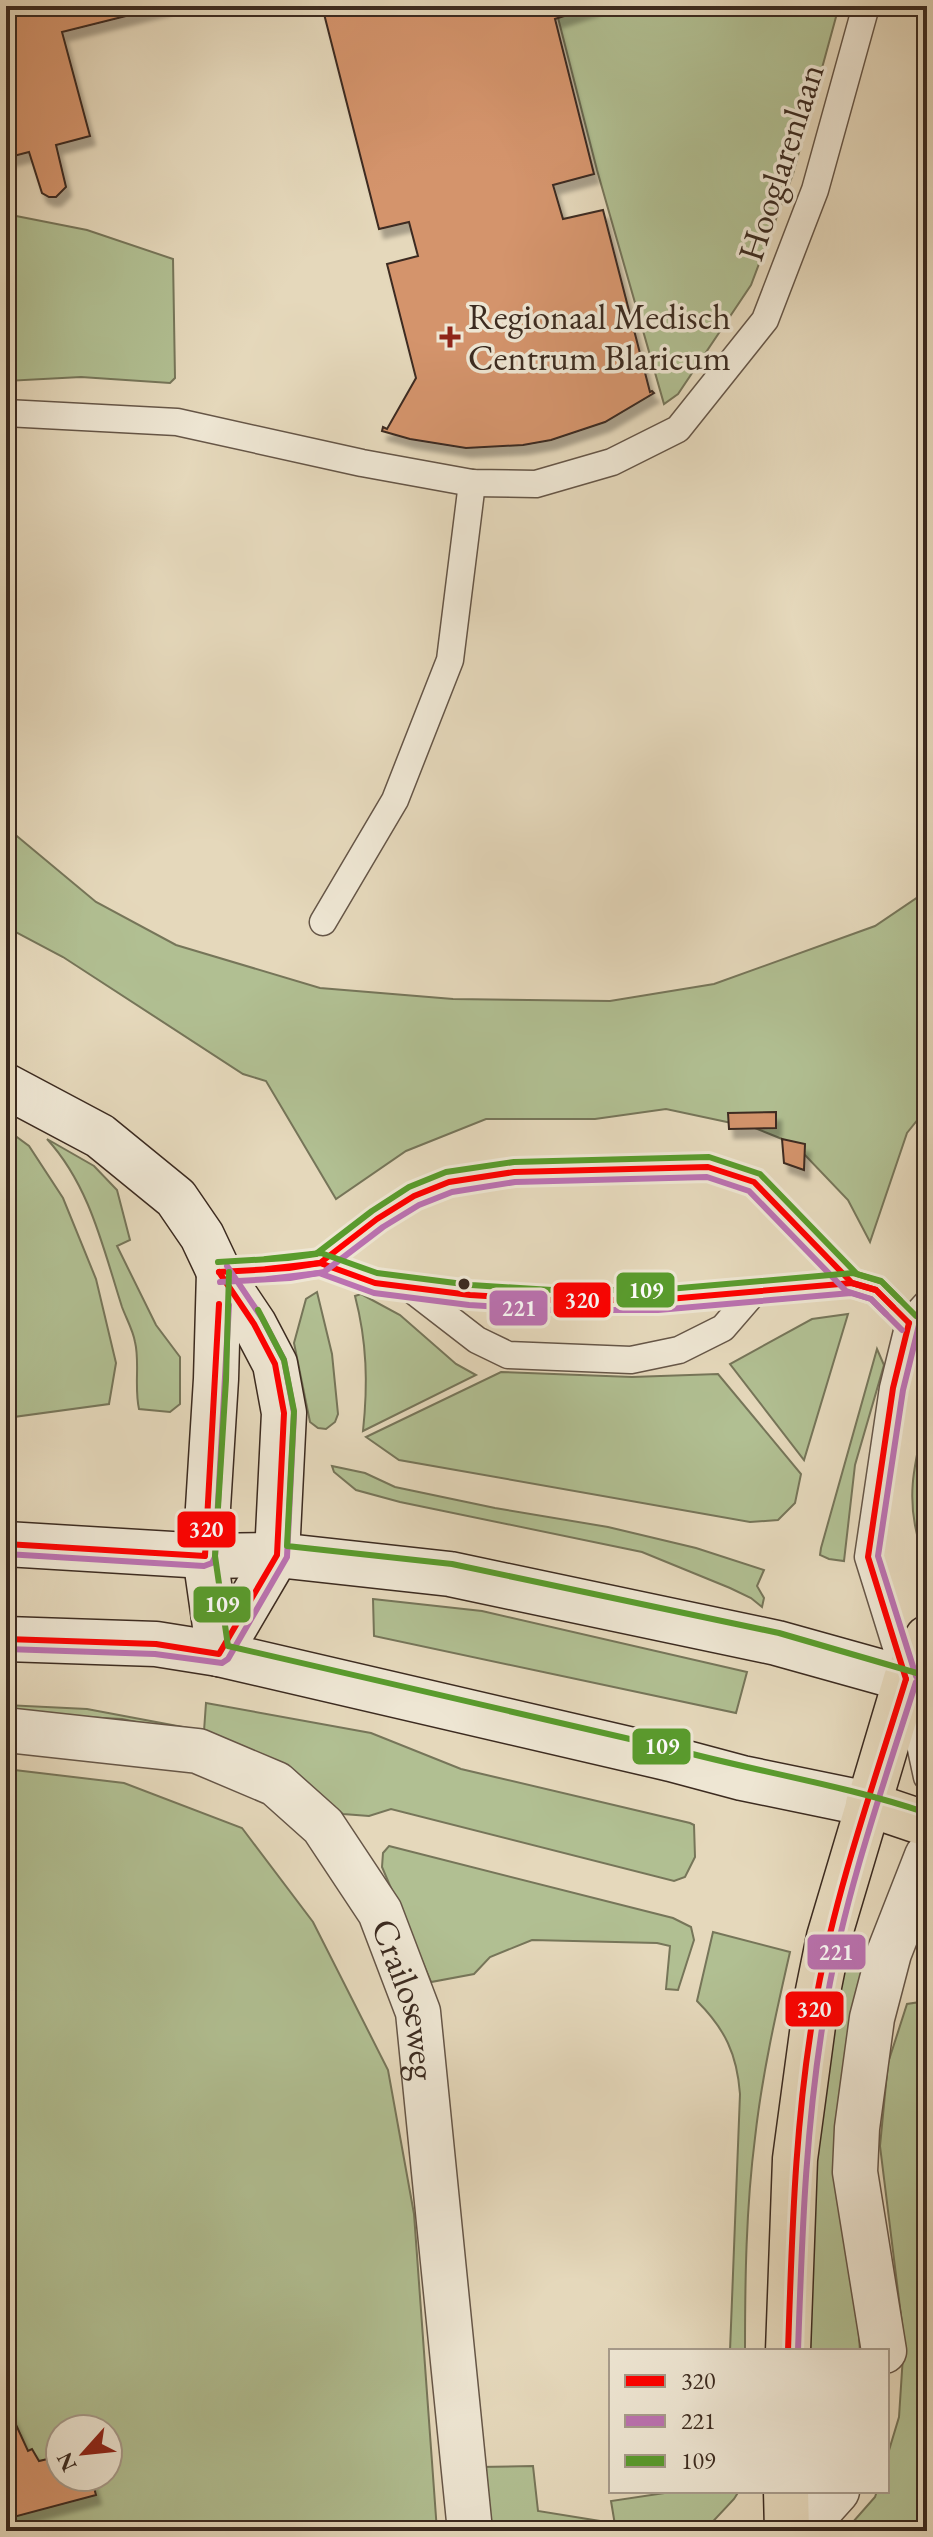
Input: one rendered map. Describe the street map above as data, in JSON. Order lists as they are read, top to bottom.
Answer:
{
  "streets": {
    "main road": ["Crailoseweg"],
    "lane": ["Hooglarenlaan"]
  },
  "places": {
    "health": ["Regionaal Medisch Centrum Blaricum"]
  },
  "lines": ["transit line 109", "transit line 320", "transit line 221"],
  "legend": ["320", "221", "109"],
  "north": "bottom left"
}
